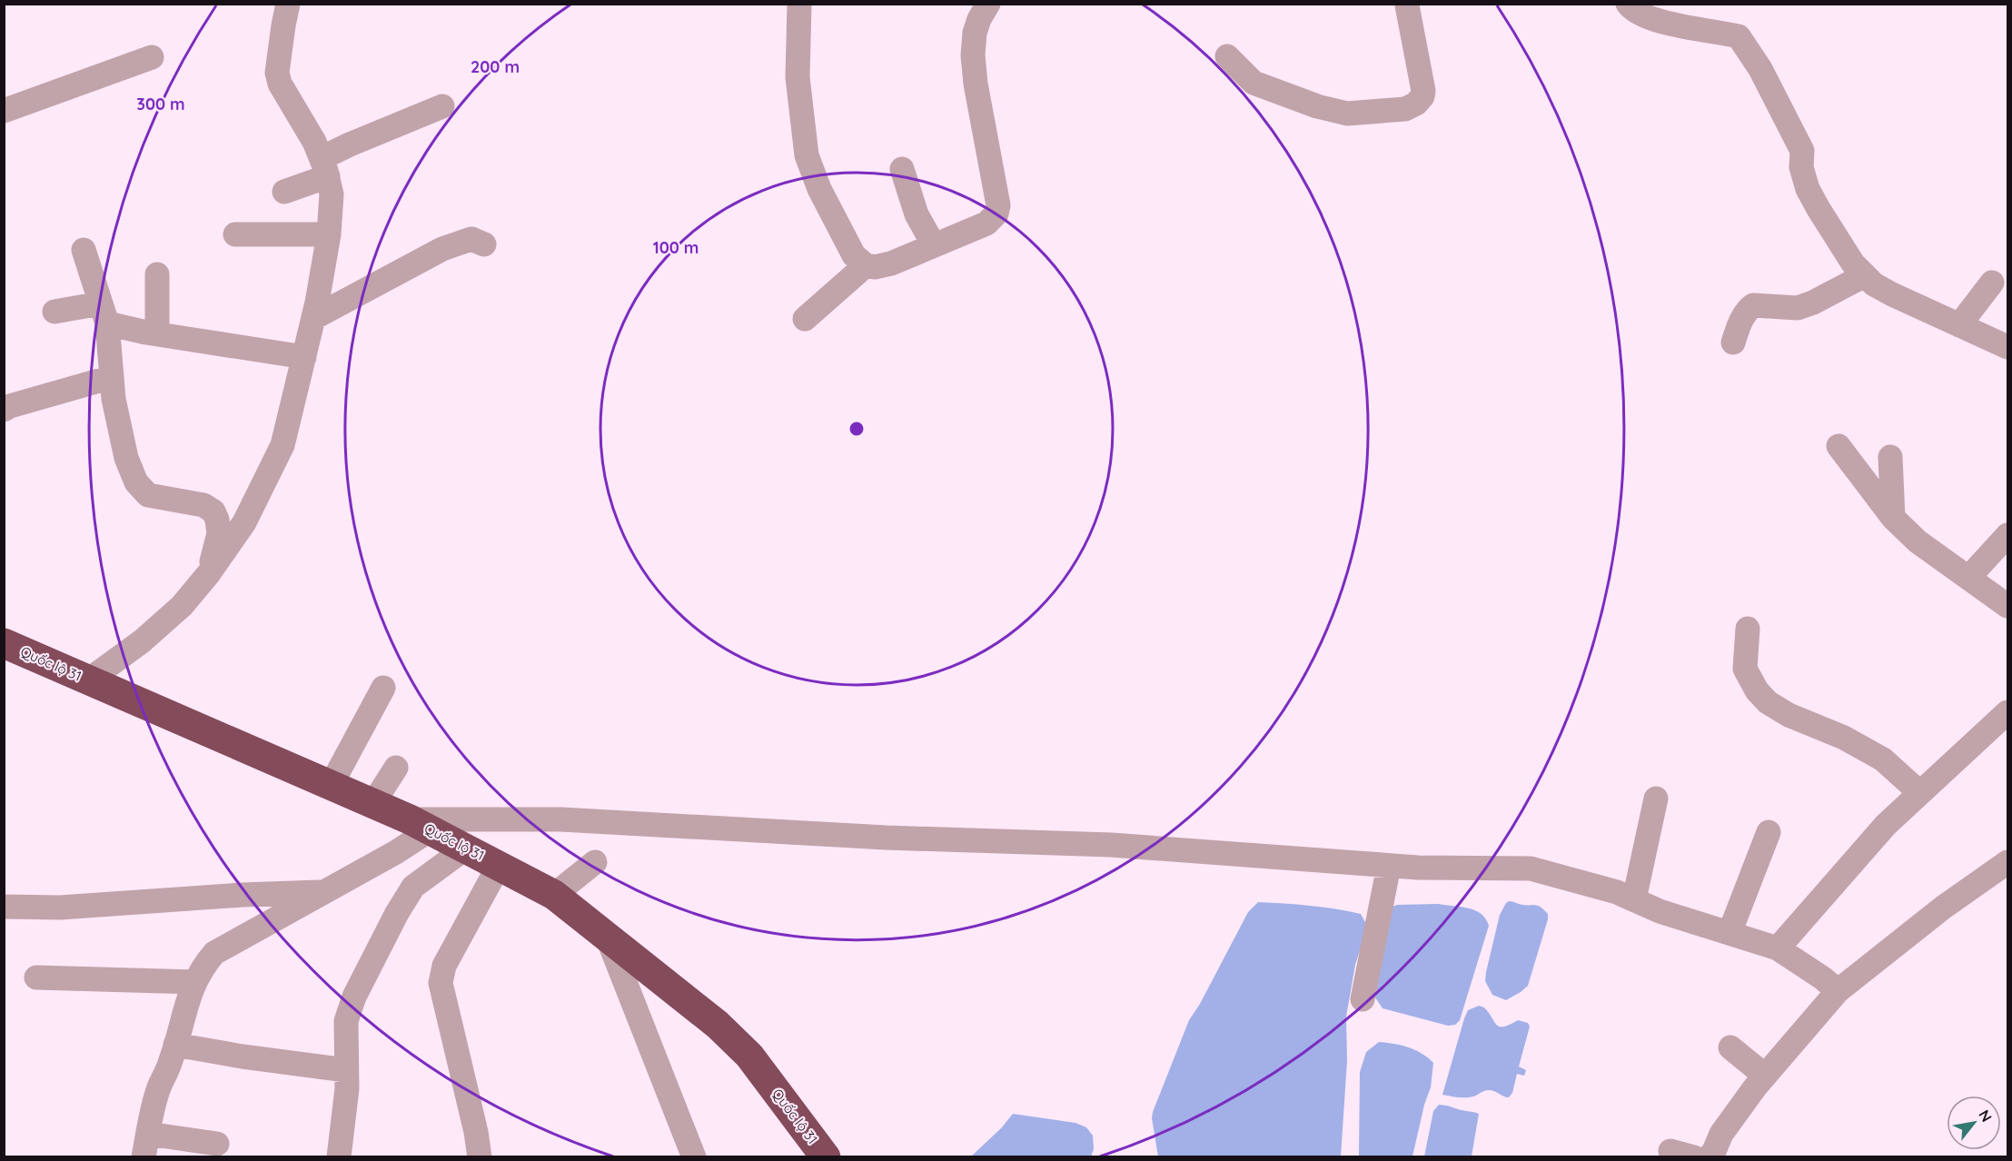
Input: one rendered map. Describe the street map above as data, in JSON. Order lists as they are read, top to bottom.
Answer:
{
  "streets": {
    "highway": ["Quốc lộ 31"]
  },
  "north": "top right",
  "rings": ["200 m", "300 m", "100 m"]
}
